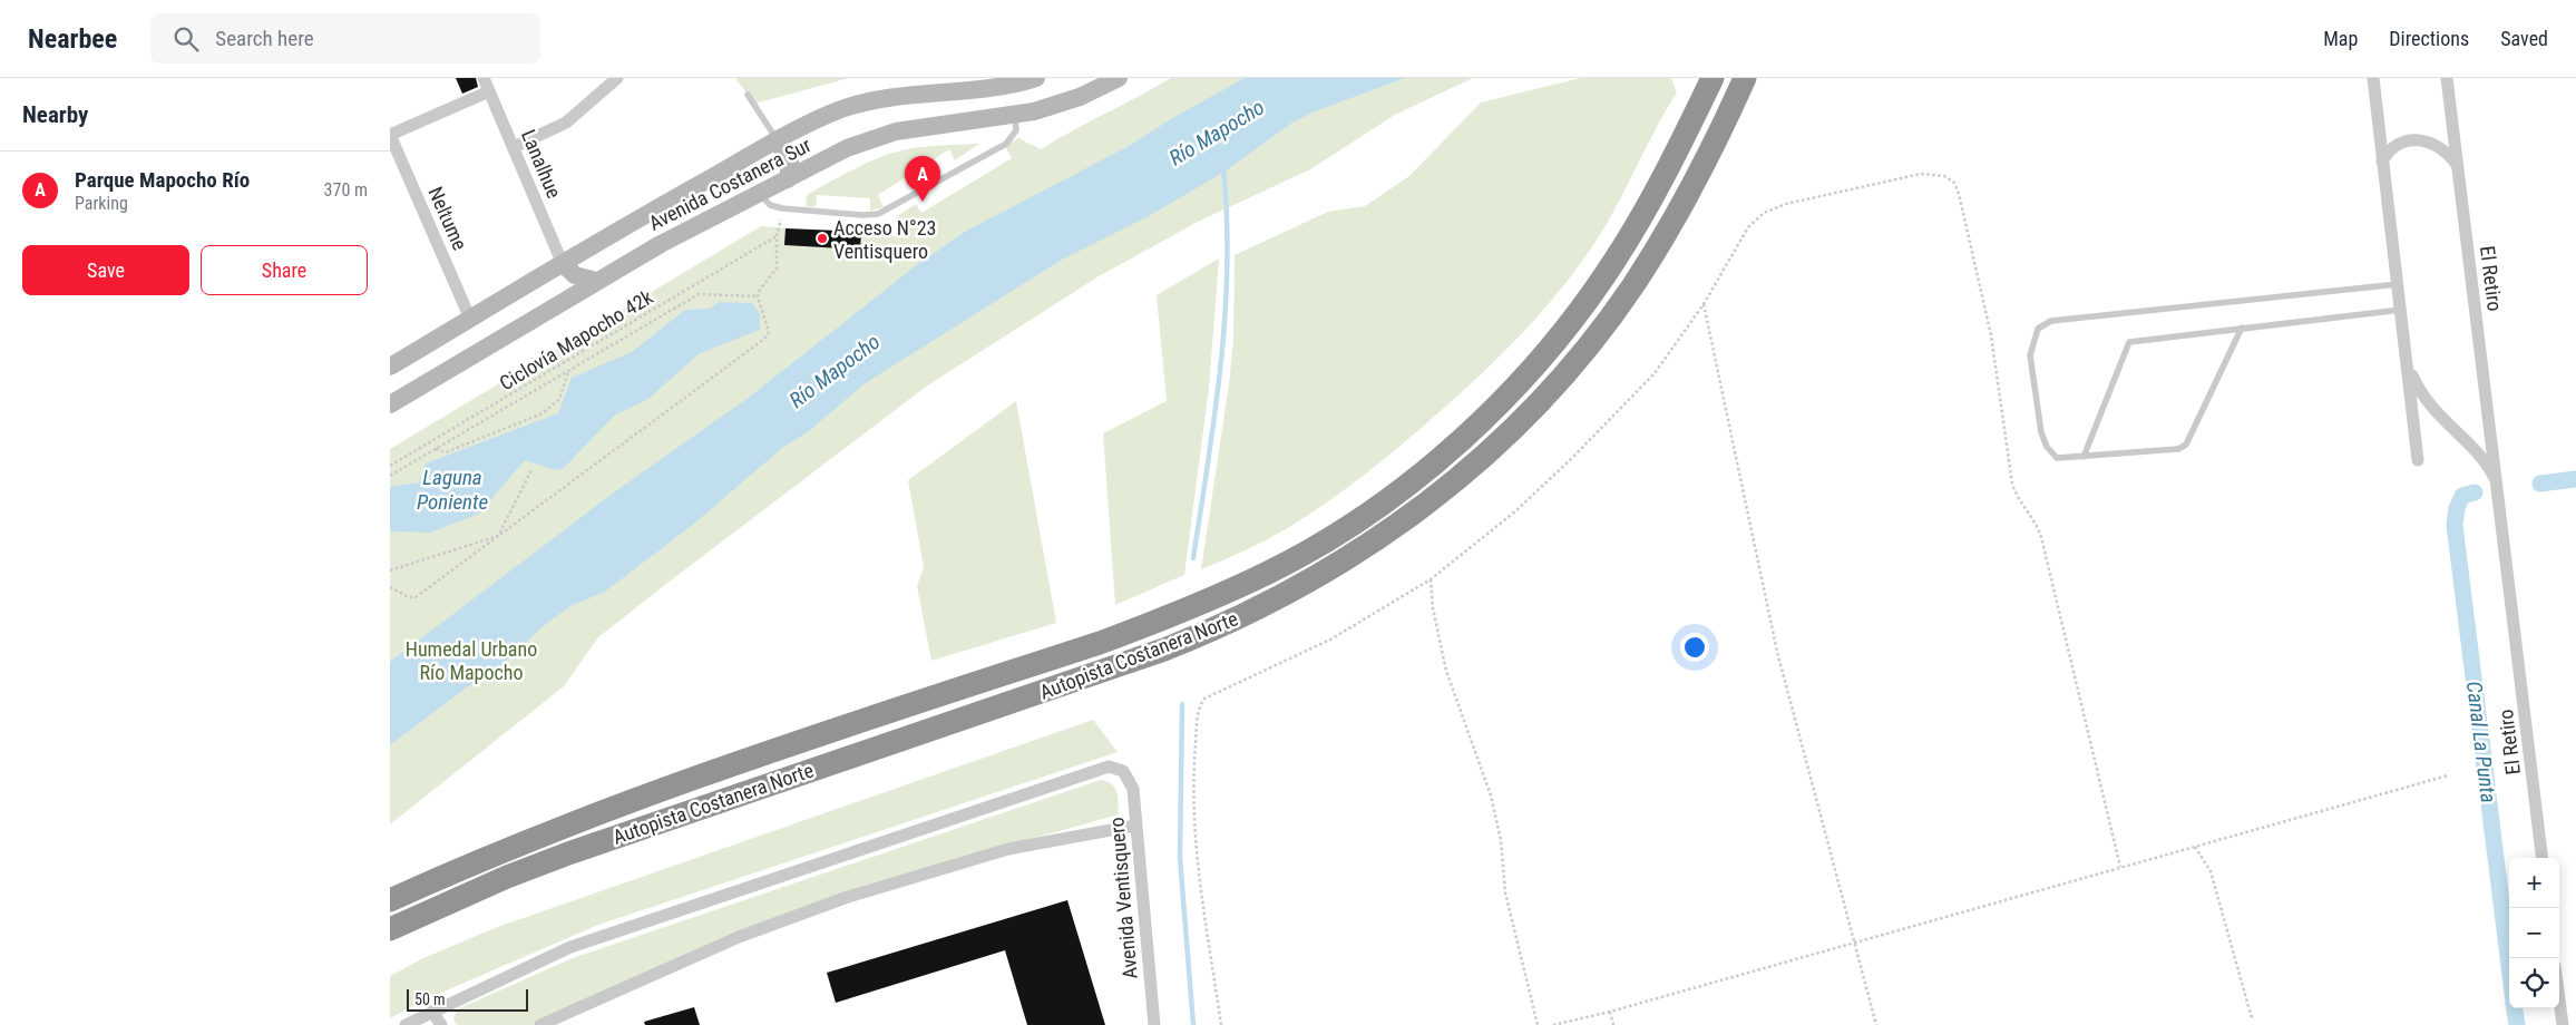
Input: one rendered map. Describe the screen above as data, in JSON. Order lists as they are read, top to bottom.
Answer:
{
  "streets": {
    "highway": ["Autopista Costanera Norte"],
    "street": [
      "Lanalhue",
      "Avenida Costanera Sur",
      "Neltume",
      "El Retiro",
      "Avenida Ventisquero"
    ],
    "path": ["Ciclovía Mapocho 42k"]
  },
  "crossings": [
    ["Lanalhue", "Avenida Costanera Sur"],
    ["Avenida Costanera Sur", "Neltume"]
  ],
  "water": ["Río Mapocho", "Laguna Poniente", "Canal La Punta"],
  "parks": ["Humedal Urbano Río Mapocho"],
  "places": ["Acceso N°23 Ventisquero"],
  "scale_bar": "50 m",
  "page": {
    "header": "Nearbee",
    "search": "Search here",
    "nav": ["Map", "Directions", "Saved"],
    "heading": "Nearby",
    "list": [
      {
        "mark": "A",
        "name": "Parque Mapocho Río",
        "note": "Parking",
        "value": "370 m"
      }
    ],
    "pins": "A",
    "buttons": ["Save", "Share"],
    "map_buttons": ["+", "−"],
    "scale": "50 m"
  }
}
